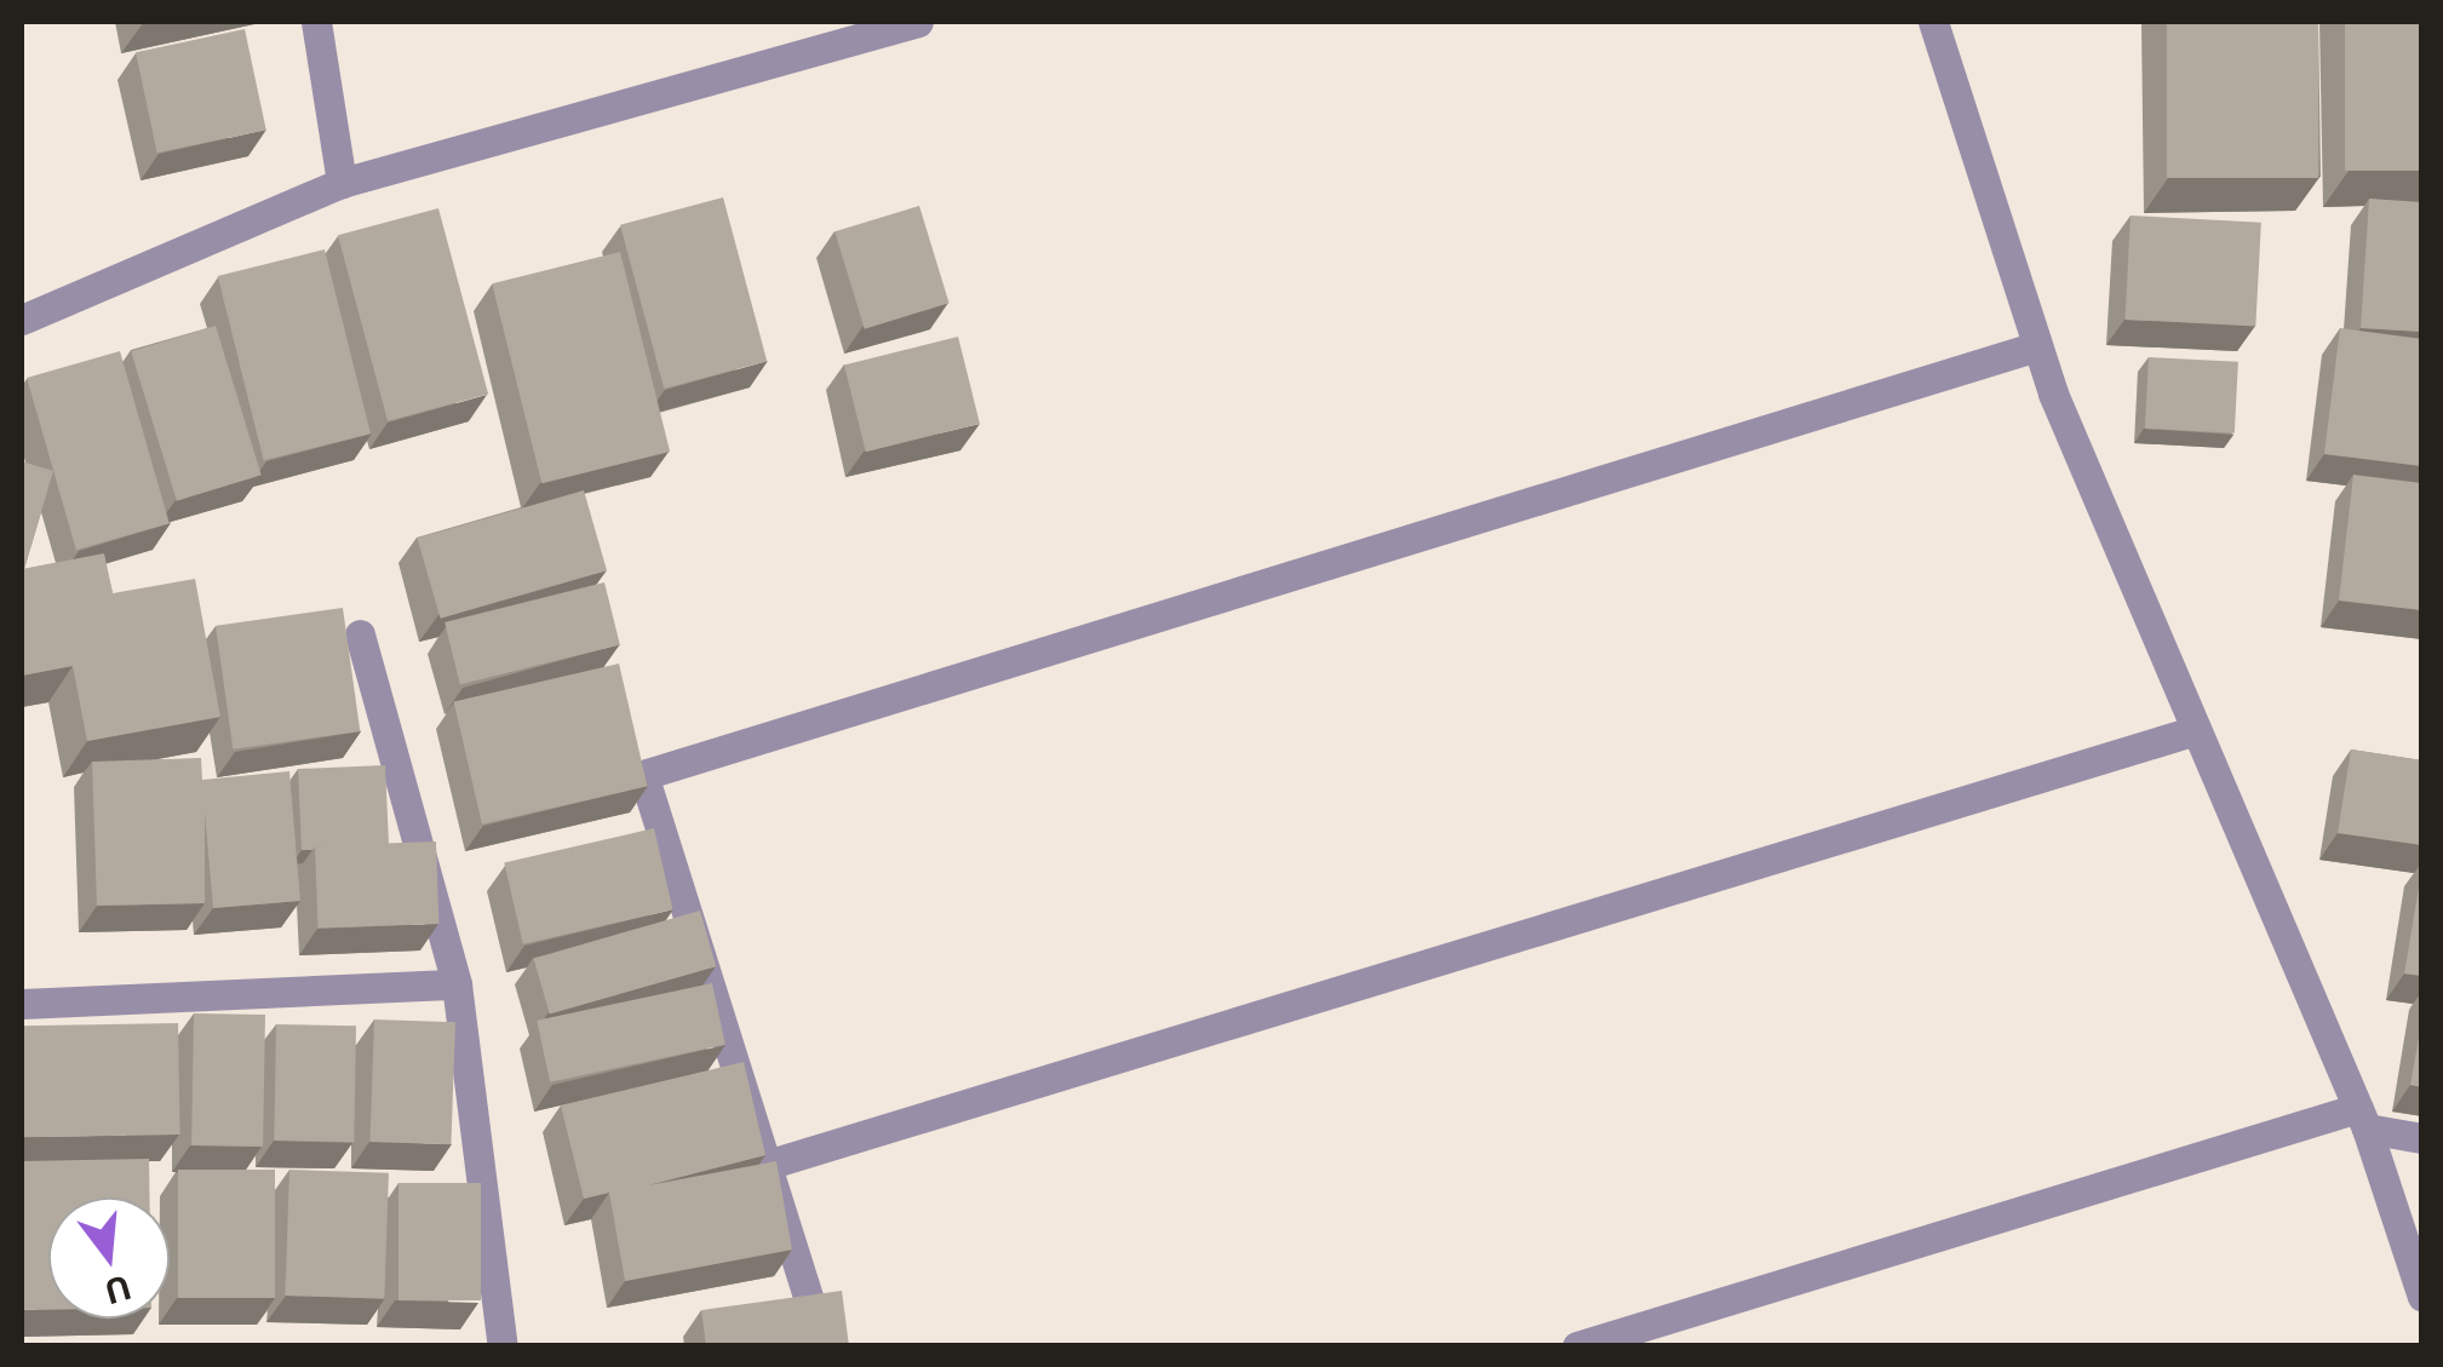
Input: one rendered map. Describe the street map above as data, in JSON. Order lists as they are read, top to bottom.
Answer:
{
  "north": "bottom"
}
